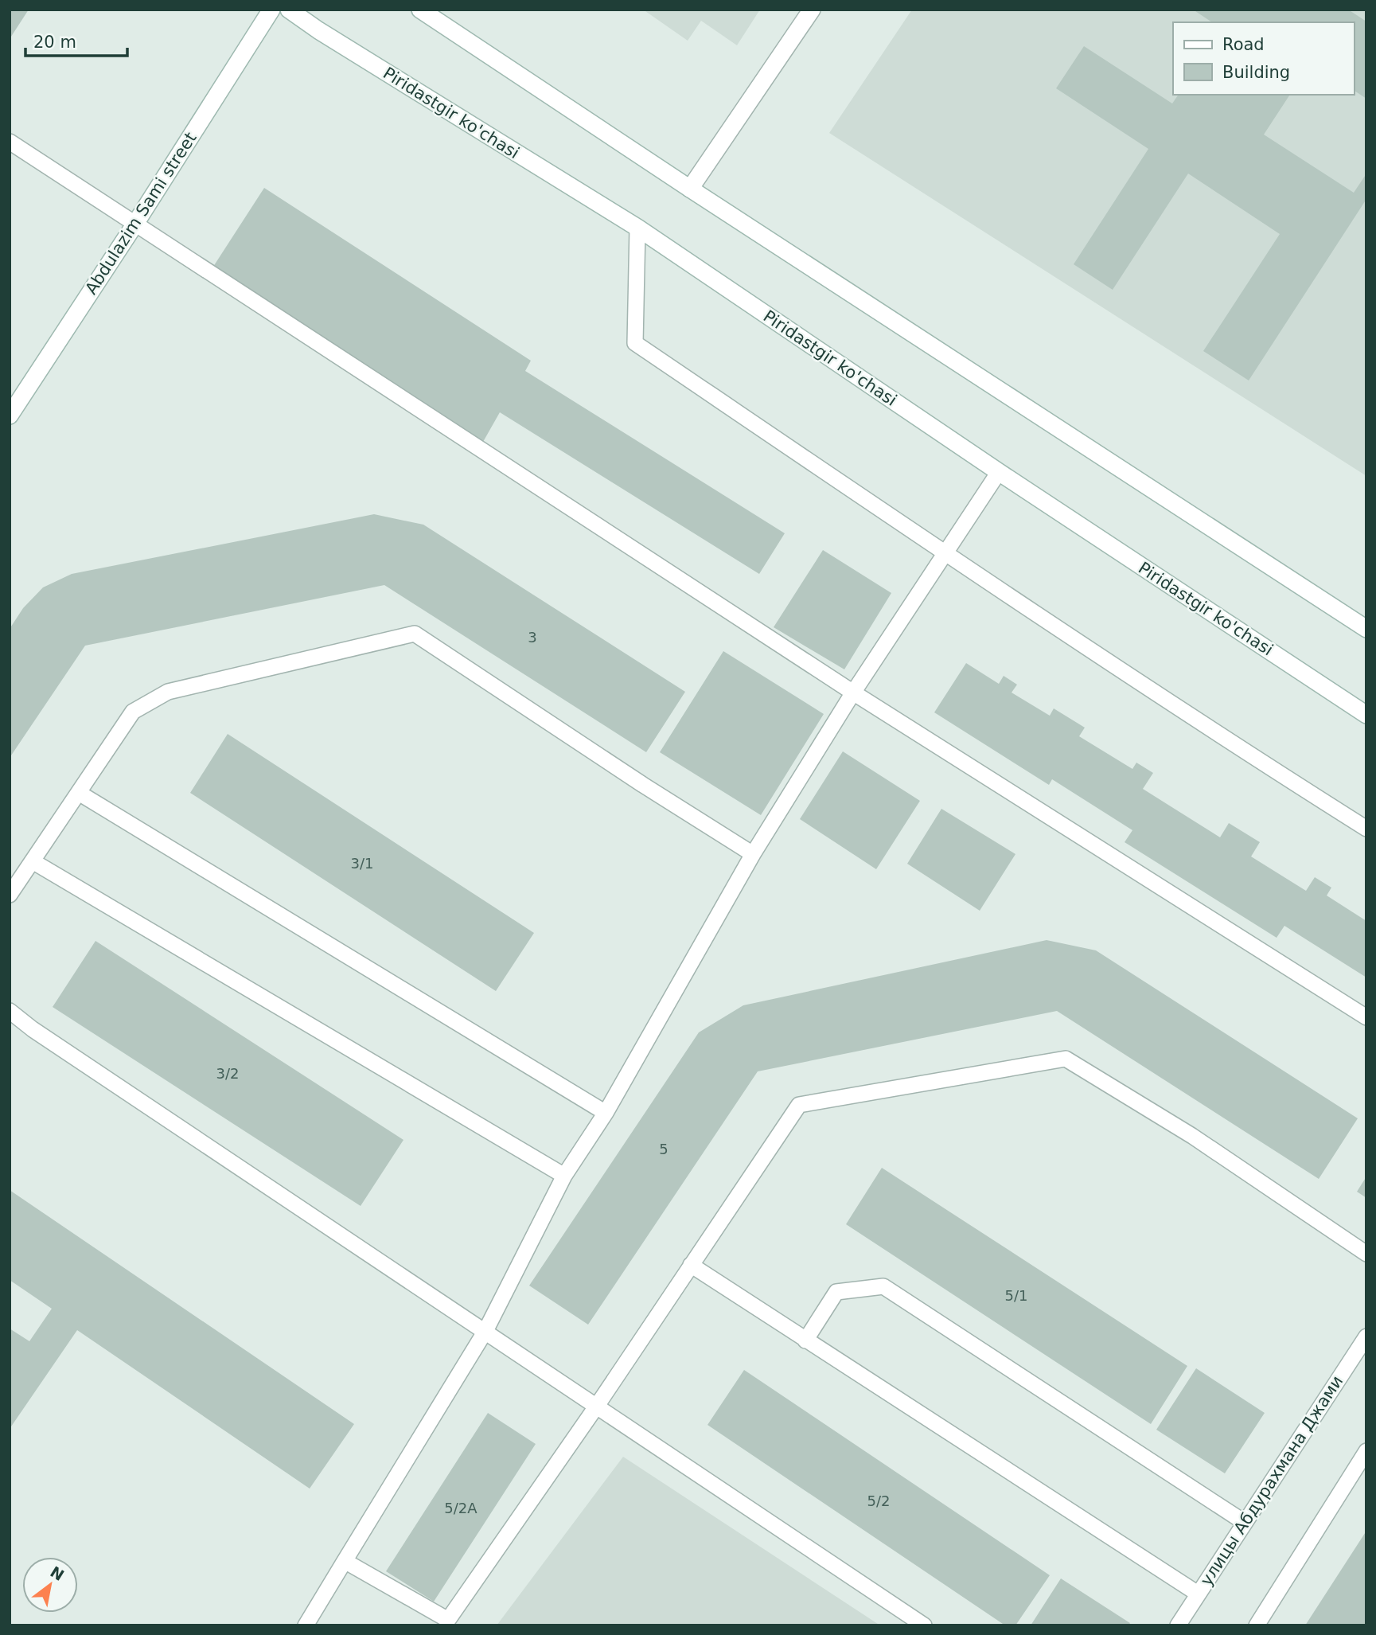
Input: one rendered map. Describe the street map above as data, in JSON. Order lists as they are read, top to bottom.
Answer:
{
  "streets": {
    "main road": ["Piridastgir ko'chasi", "Abdulazim Sami street"],
    "lane": ["улицы Абдурахмана Джами"]
  },
  "house_numbers": [
    "3",
    "3/1",
    "3/2",
    "5",
    "5/1",
    "5/2",
    "5/2A"
  ],
  "legend": ["Road", "Building"],
  "scale_bar": "20 m",
  "north": "top right"
}
